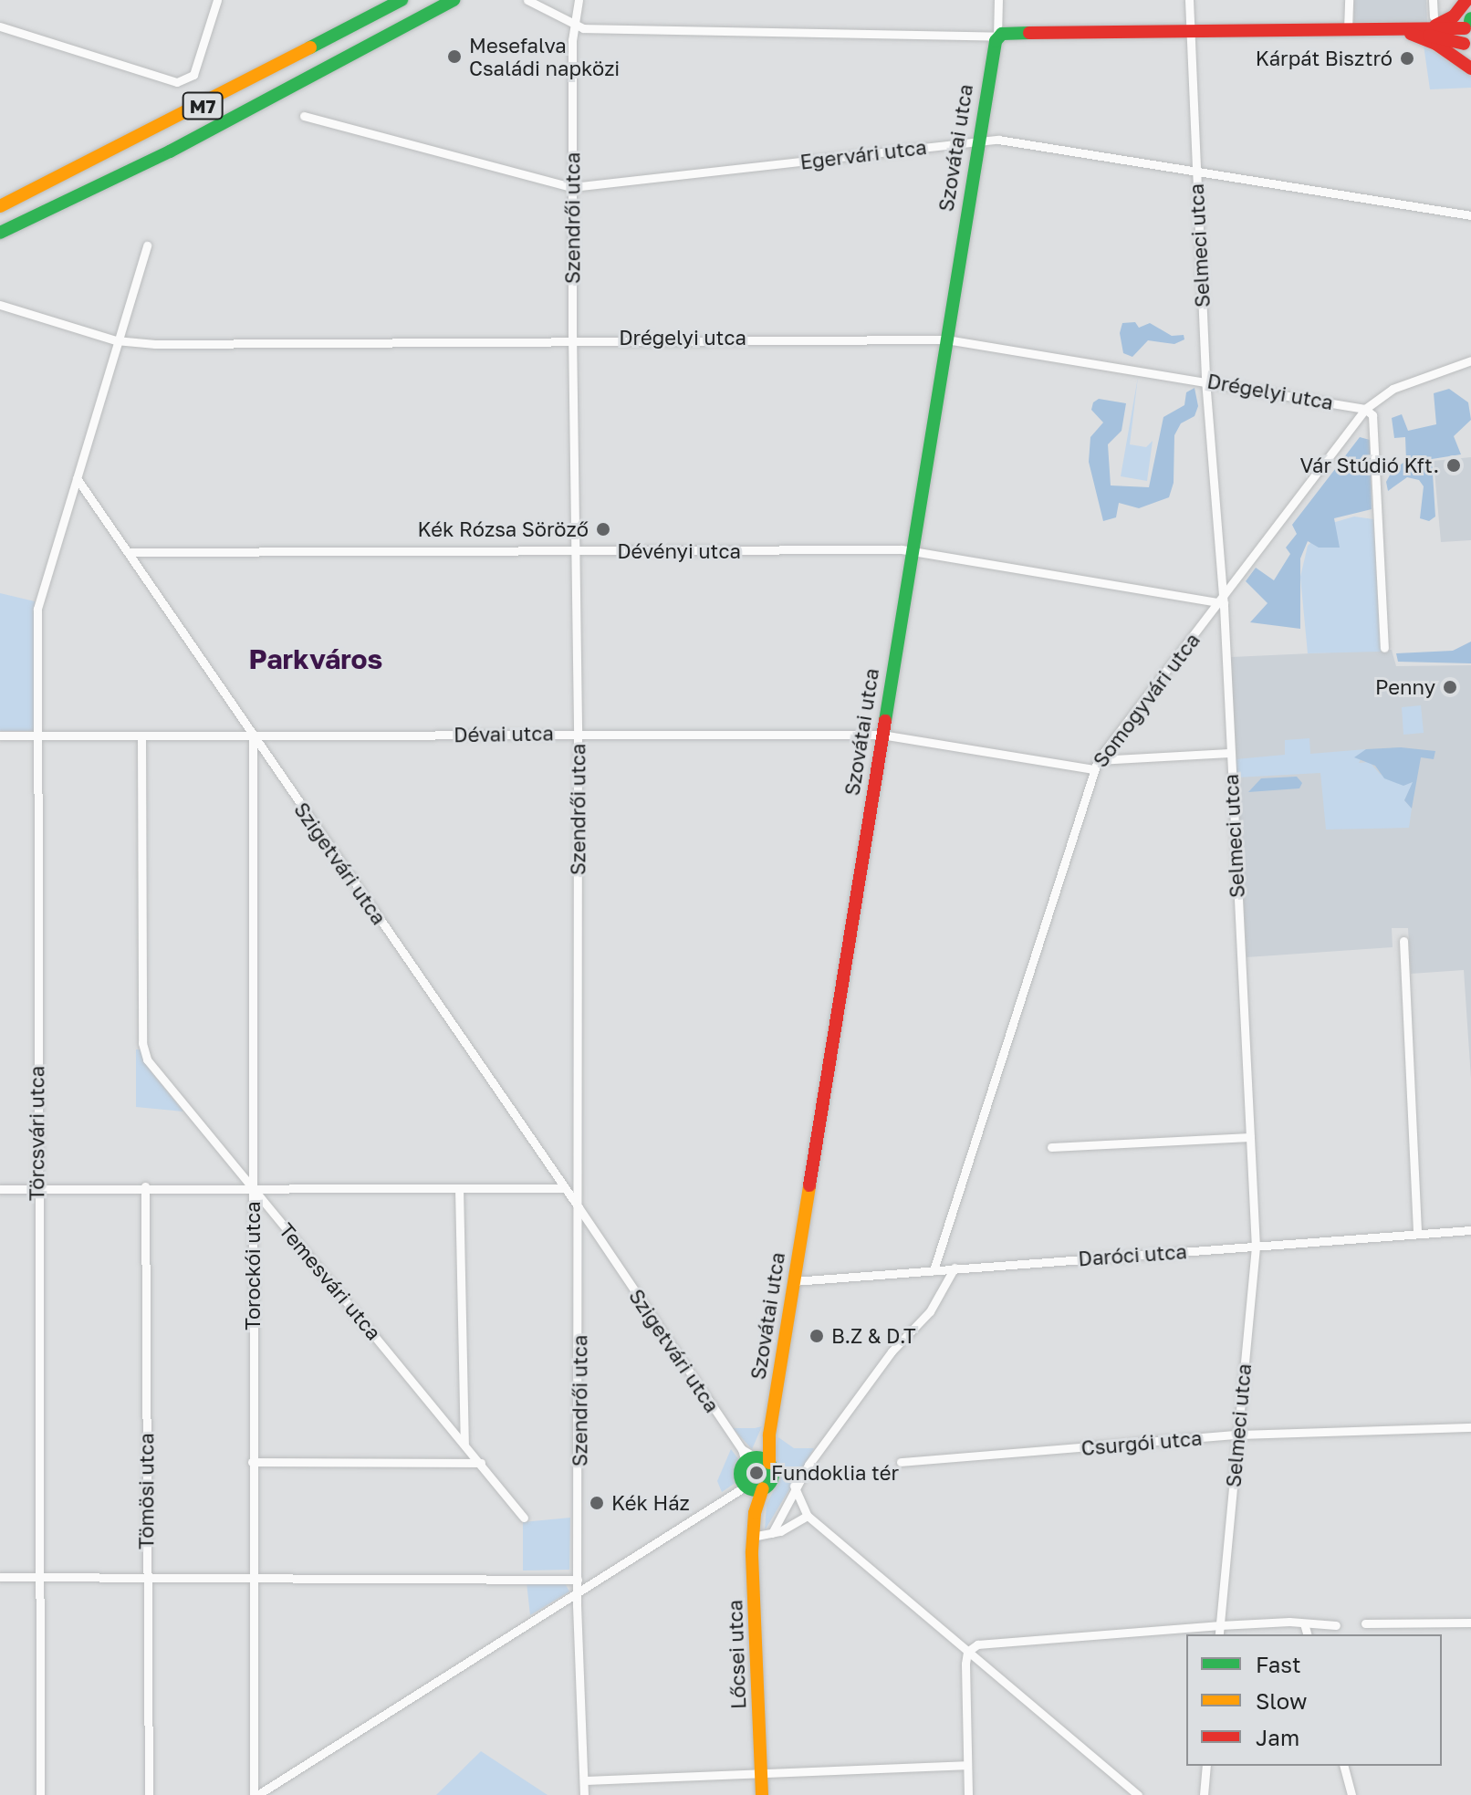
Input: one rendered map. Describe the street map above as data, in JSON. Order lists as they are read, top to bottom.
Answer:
{
  "streets": {
    "main road": ["M7", "Szovátai utca", "Lőcsei utca"],
    "street": [
      "Egervári utca",
      "Szendrői utca",
      "Selmeci utca",
      "Drégelyi utca",
      "Dévényi utca",
      "Somogyvári utca",
      "Dévai utca",
      "Szigetvári utca",
      "Törcsvári utca",
      "Daróci utca",
      "Torockói utca",
      "Temesvári utca",
      "Csurgói utca",
      "Tömösi utca"
    ]
  },
  "crossings": [
    ["Szovátai utca", "Egervári utca"],
    ["Szovátai utca", "Drégelyi utca"],
    ["Szovátai utca", "Dévényi utca"],
    ["Szovátai utca", "Dévai utca"],
    ["Szovátai utca", "Szigetvári utca"],
    ["Szovátai utca", "Daróci utca"],
    ["Egervári utca", "Szendrői utca"],
    ["Egervári utca", "Selmeci utca"],
    ["Szendrői utca", "Drégelyi utca"],
    ["Szendrői utca", "Dévényi utca"],
    ["Szendrői utca", "Dévai utca"],
    ["Szendrői utca", "Szigetvári utca"],
    ["Selmeci utca", "Drégelyi utca"],
    ["Selmeci utca", "Dévényi utca"],
    ["Selmeci utca", "Somogyvári utca"],
    ["Selmeci utca", "Daróci utca"],
    ["Selmeci utca", "Csurgói utca"],
    ["Drégelyi utca", "Somogyvári utca"],
    ["Dévényi utca", "Somogyvári utca"],
    ["Dévényi utca", "Szigetvári utca"],
    ["Somogyvári utca", "Dévai utca"],
    ["Somogyvári utca", "Daróci utca"],
    ["Dévai utca", "Szigetvári utca"],
    ["Dévai utca", "Törcsvári utca"],
    ["Dévai utca", "Torockói utca"],
    ["Dévai utca", "Temesvári utca"],
    ["Szigetvári utca", "Törcsvári utca"],
    ["Szigetvári utca", "Torockói utca"],
    ["Torockói utca", "Temesvári utca"]
  ],
  "districts": ["Parkváros"],
  "places": [
    "Mesefalva Családi napközi",
    "Kárpát Bisztró",
    "Vár Stúdió Kft.",
    "Kék Rózsa Söröző",
    "Penny",
    "B.Z & D.T",
    "Fundoklia tér",
    "Kék Ház"
  ],
  "legend": ["Fast", "Slow", "Jam"]
}
